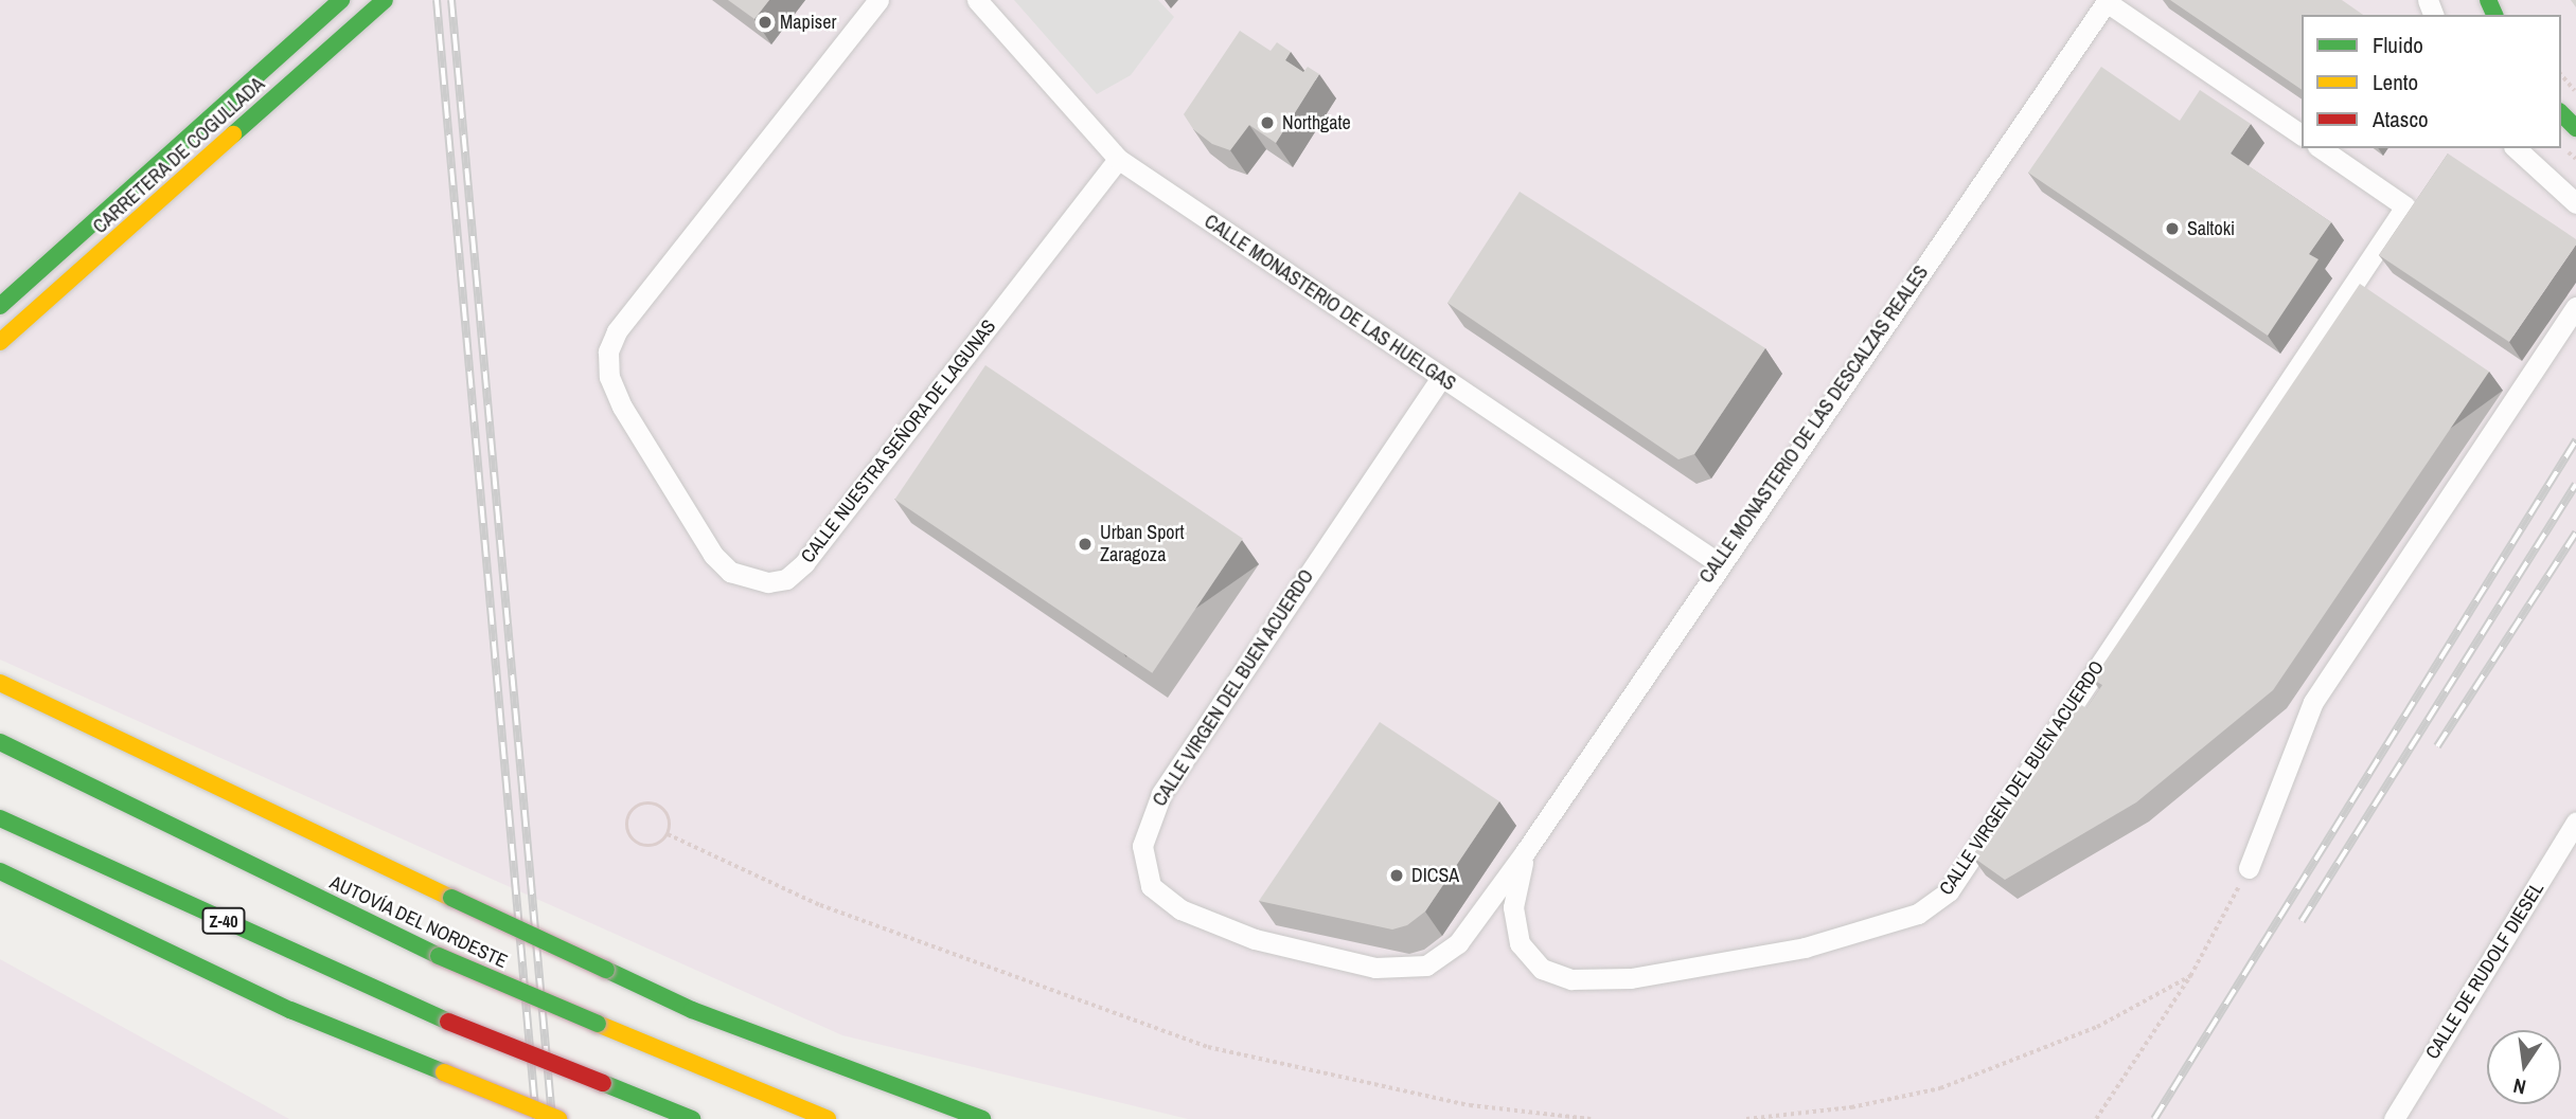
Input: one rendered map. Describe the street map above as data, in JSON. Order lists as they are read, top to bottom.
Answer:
{
  "streets": {
    "main road": ["CARRETERA DE COGULLADA", "Z-40", "AUTOVÍA DEL NORDESTE"],
    "street": [
      "CALLE MONASTERIO DE LAS HUELGAS",
      "CALLE MONASTERIO DE LAS DESCALZAS REALES",
      "CALLE NUESTRA SEÑORA DE LAGUNAS",
      "CALLE VIRGEN DEL BUEN ACUERDO",
      "CALLE DE RUDOLF DIESEL"
    ]
  },
  "crossings": [
    ["CALLE MONASTERIO DE LAS HUELGAS", "CALLE MONASTERIO DE LAS DESCALZAS REALES"],
    ["CALLE MONASTERIO DE LAS HUELGAS", "CALLE NUESTRA SEÑORA DE LAGUNAS"],
    ["CALLE MONASTERIO DE LAS HUELGAS", "CALLE VIRGEN DEL BUEN ACUERDO"],
    ["CALLE MONASTERIO DE LAS DESCALZAS REALES", "CALLE VIRGEN DEL BUEN ACUERDO"]
  ],
  "places": [
    "Mapiser",
    "Northgate",
    "Saltoki",
    "Urban Sport Zaragoza",
    "DICSA"
  ],
  "legend": ["Fluido", "Lento", "Atasco"],
  "north": "bottom"
}
